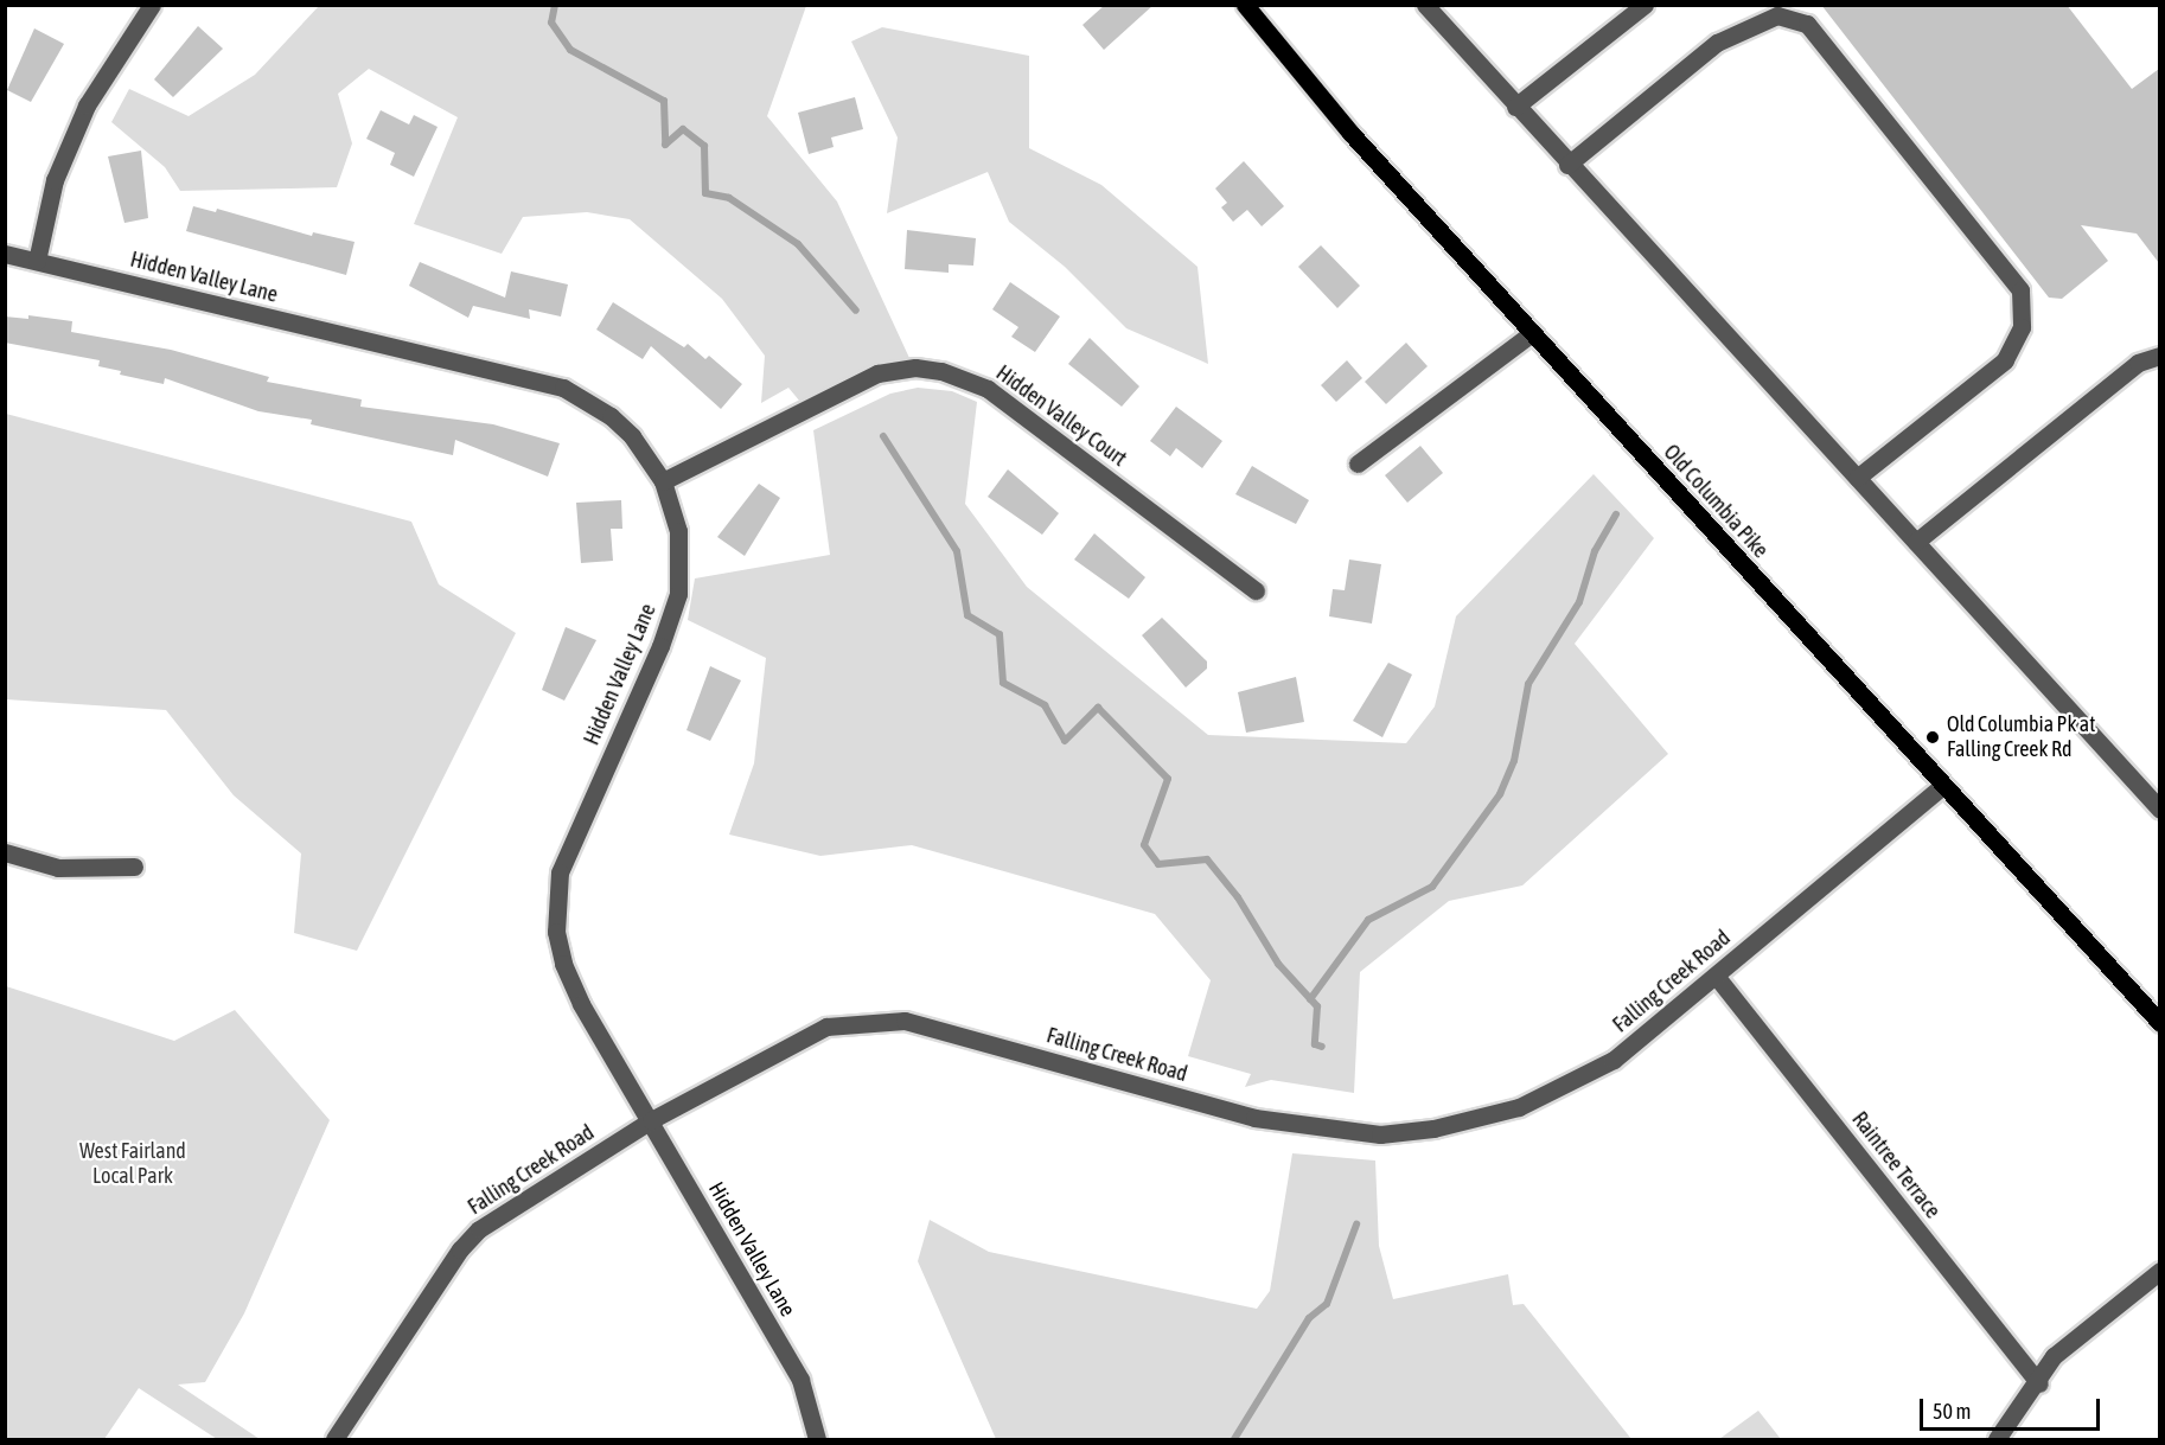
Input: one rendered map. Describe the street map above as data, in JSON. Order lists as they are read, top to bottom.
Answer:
{
  "streets": {
    "main road": ["Old Columbia Pike"],
    "street": [
      "Hidden Valley Lane",
      "Hidden Valley Court",
      "Falling Creek Road",
      "Raintree Terrace"
    ]
  },
  "crossings": [
    ["Hidden Valley Lane", "Hidden Valley Court"],
    ["Hidden Valley Lane", "Falling Creek Road"],
    ["Old Columbia Pike", "Falling Creek Road"],
    ["Falling Creek Road", "Raintree Terrace"]
  ],
  "parks": ["West Fairland Local Park"],
  "places": ["Old Columbia Pk at Falling Creek Rd"],
  "scale_bar": "50 m"
}
